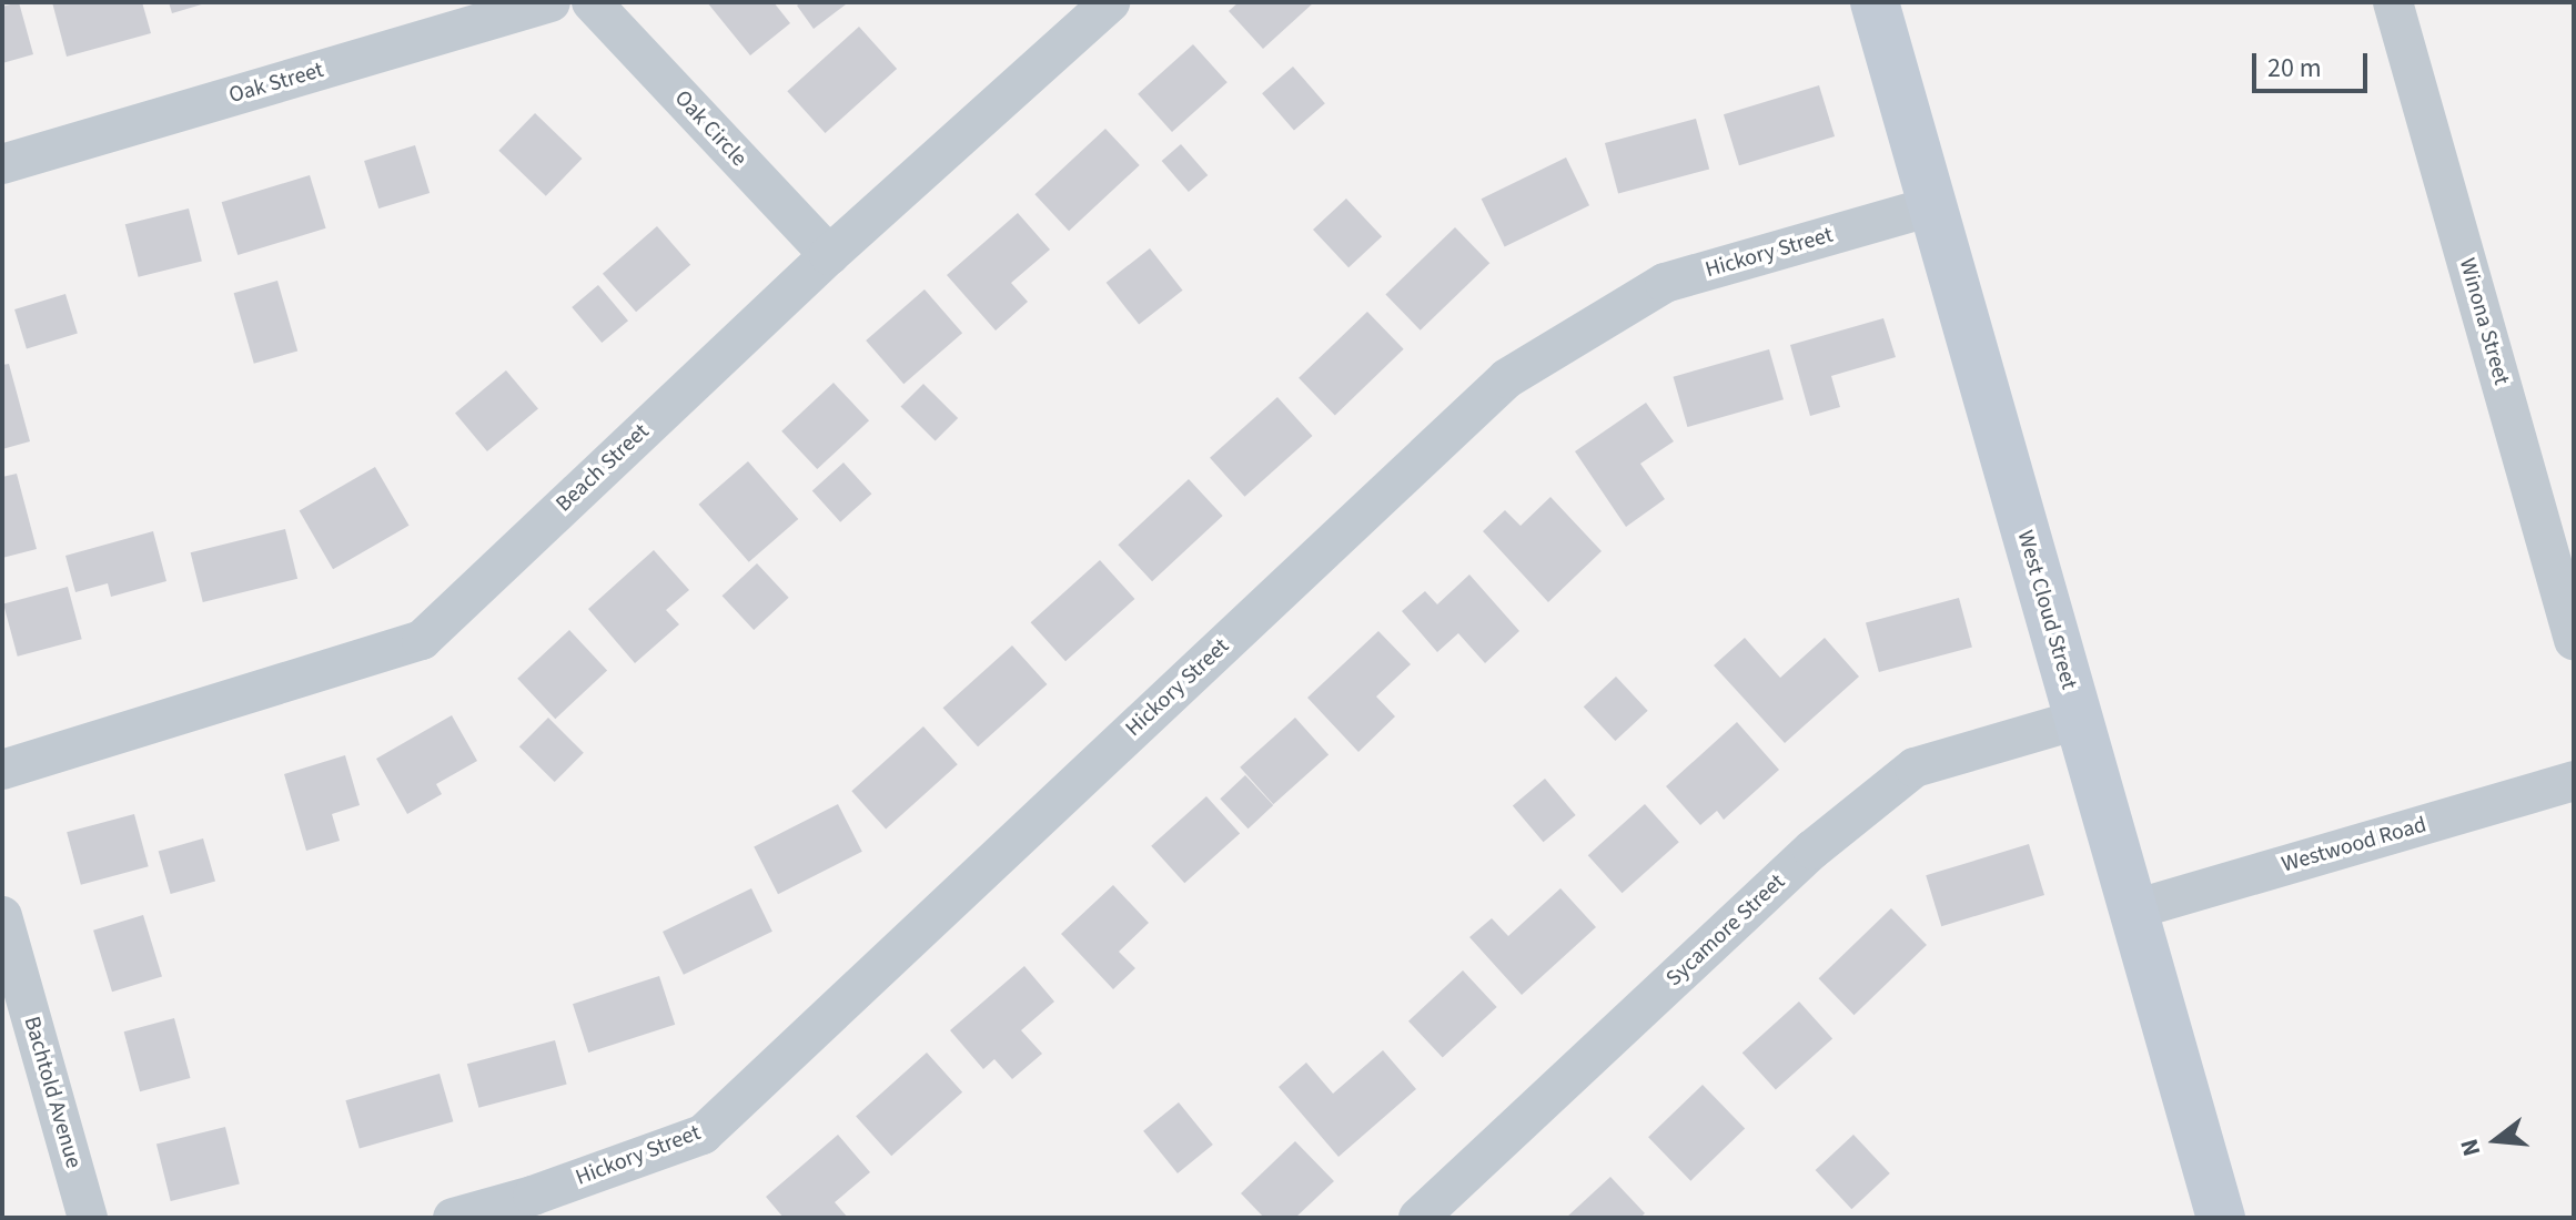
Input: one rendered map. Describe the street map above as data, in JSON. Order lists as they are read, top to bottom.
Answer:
{
  "streets": {
    "main road": ["West Cloud Street"],
    "street": [
      "Oak Street",
      "Oak Circle",
      "Hickory Street",
      "Winona Street",
      "Beach Street",
      "Westwood Road",
      "Sycamore Street",
      "Bachtold Avenue"
    ]
  },
  "crossings": [
    ["Oak Circle", "Beach Street"],
    ["Hickory Street", "West Cloud Street"],
    ["West Cloud Street", "Westwood Road"],
    ["West Cloud Street", "Sycamore Street"]
  ],
  "scale_bar": "20 m",
  "north": "left"
}
